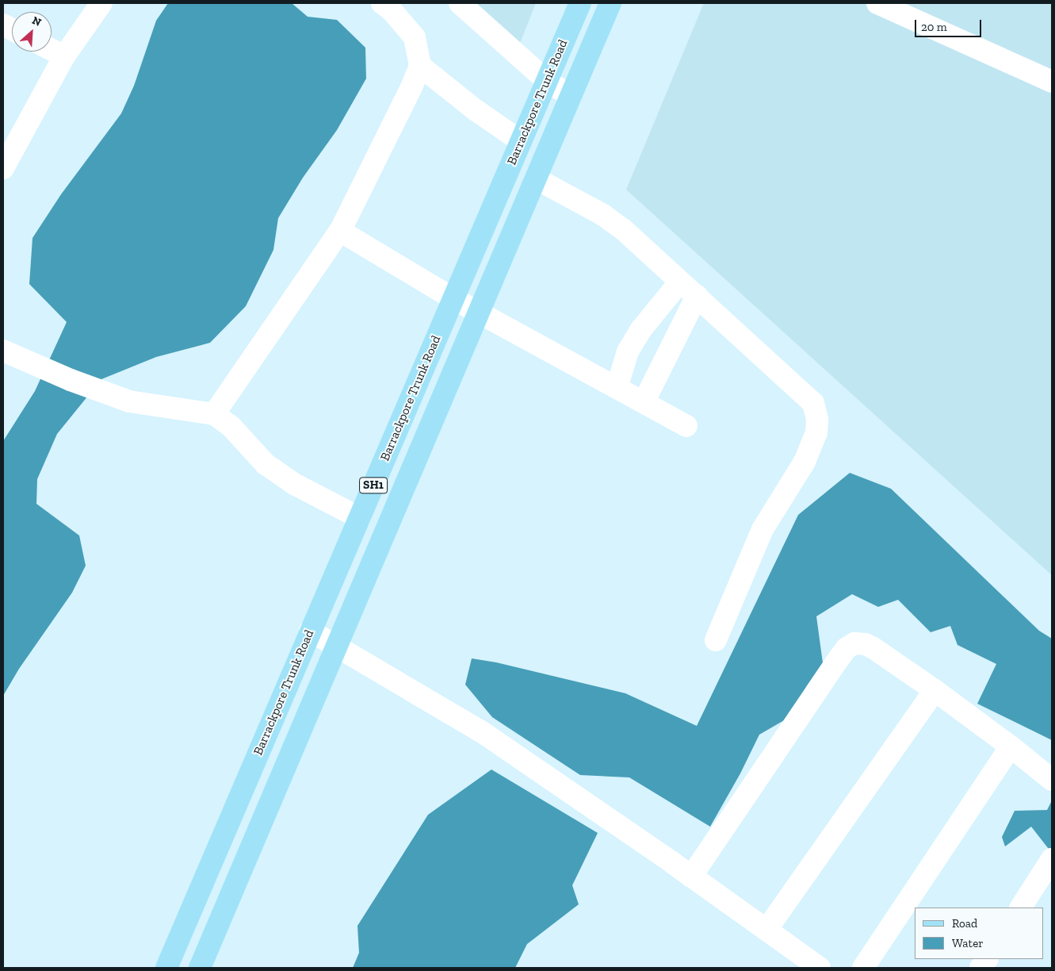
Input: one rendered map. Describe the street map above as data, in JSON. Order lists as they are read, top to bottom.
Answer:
{
  "streets": {
    "main road": ["Barrackpore Trunk Road", "SH1"]
  },
  "legend": ["Road", "Water"],
  "scale_bar": "20 m",
  "north": "top right"
}
